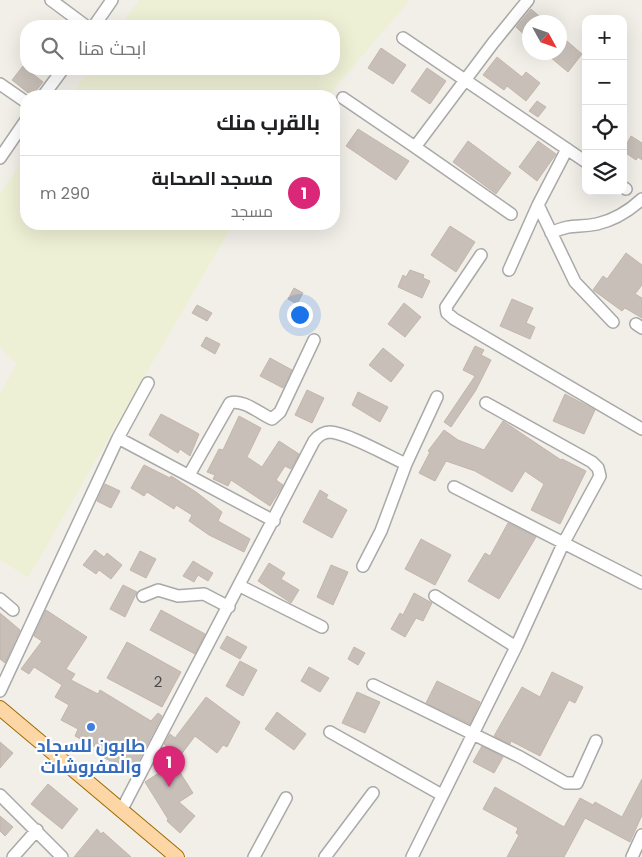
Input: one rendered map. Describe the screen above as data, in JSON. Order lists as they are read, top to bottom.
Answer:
{
  "places": ["طابون للسجاد والمفروشات"],
  "house_numbers": ["2"],
  "north": "bottom right",
  "page": {
    "map_buttons": ["+", "−"],
    "search": "ابحث هنا",
    "heading": "بالقرب منك",
    "list": [
      {
        "mark": "1",
        "name": "مسجد الصحابة",
        "note": "مسجد",
        "value": "290 m"
      }
    ],
    "pins": "1"
  }
}
